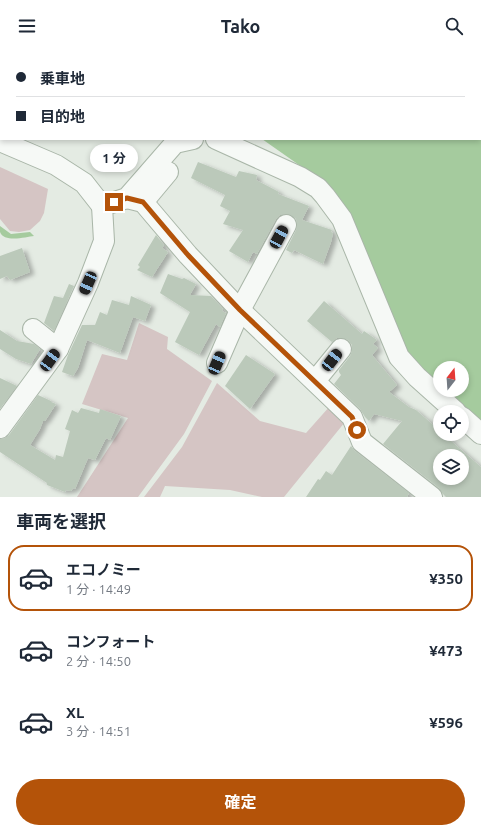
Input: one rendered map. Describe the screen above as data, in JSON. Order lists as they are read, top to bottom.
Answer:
{
  "north": "top",
  "page": {
    "header": "Tako",
    "banner": ["乗車地", "目的地"],
    "bubble": "1 分",
    "heading": "車両を選択",
    "list": [
      {
        "name": "エコノミー",
        "note": "1 分 · 14:49",
        "value": "¥350"
      },
      {
        "name": "コンフォート",
        "note": "2 分 · 14:50",
        "value": "¥473"
      },
      {
        "name": "XL",
        "note": "3 分 · 14:51",
        "value": "¥596"
      }
    ],
    "buttons": "確定"
  }
}
